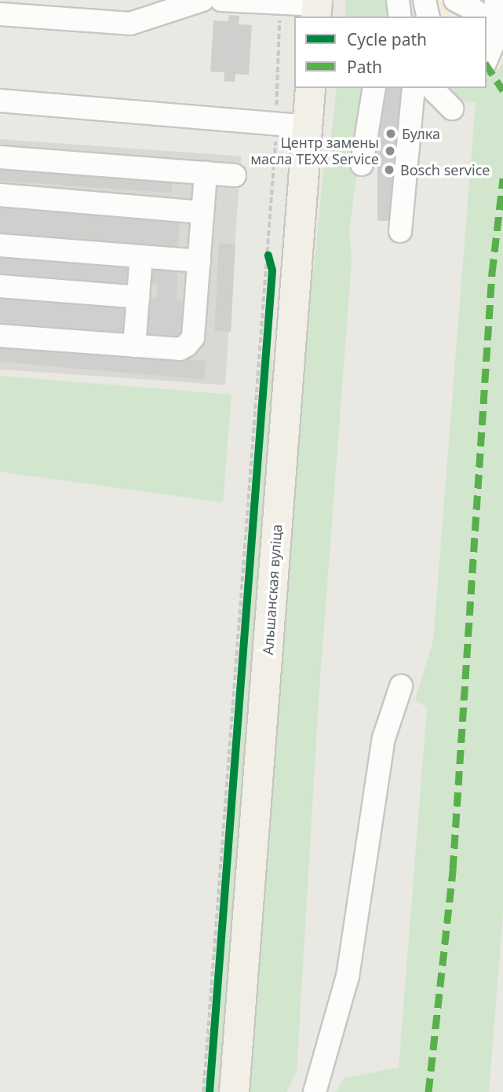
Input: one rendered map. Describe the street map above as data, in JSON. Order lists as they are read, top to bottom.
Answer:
{
  "streets": {
    "main road": ["Альшанская вуліца"]
  },
  "places": ["Булка", "Центр замены масла TEXX Service", "Bosch service"],
  "legend": ["Cycle path", "Path"]
}
